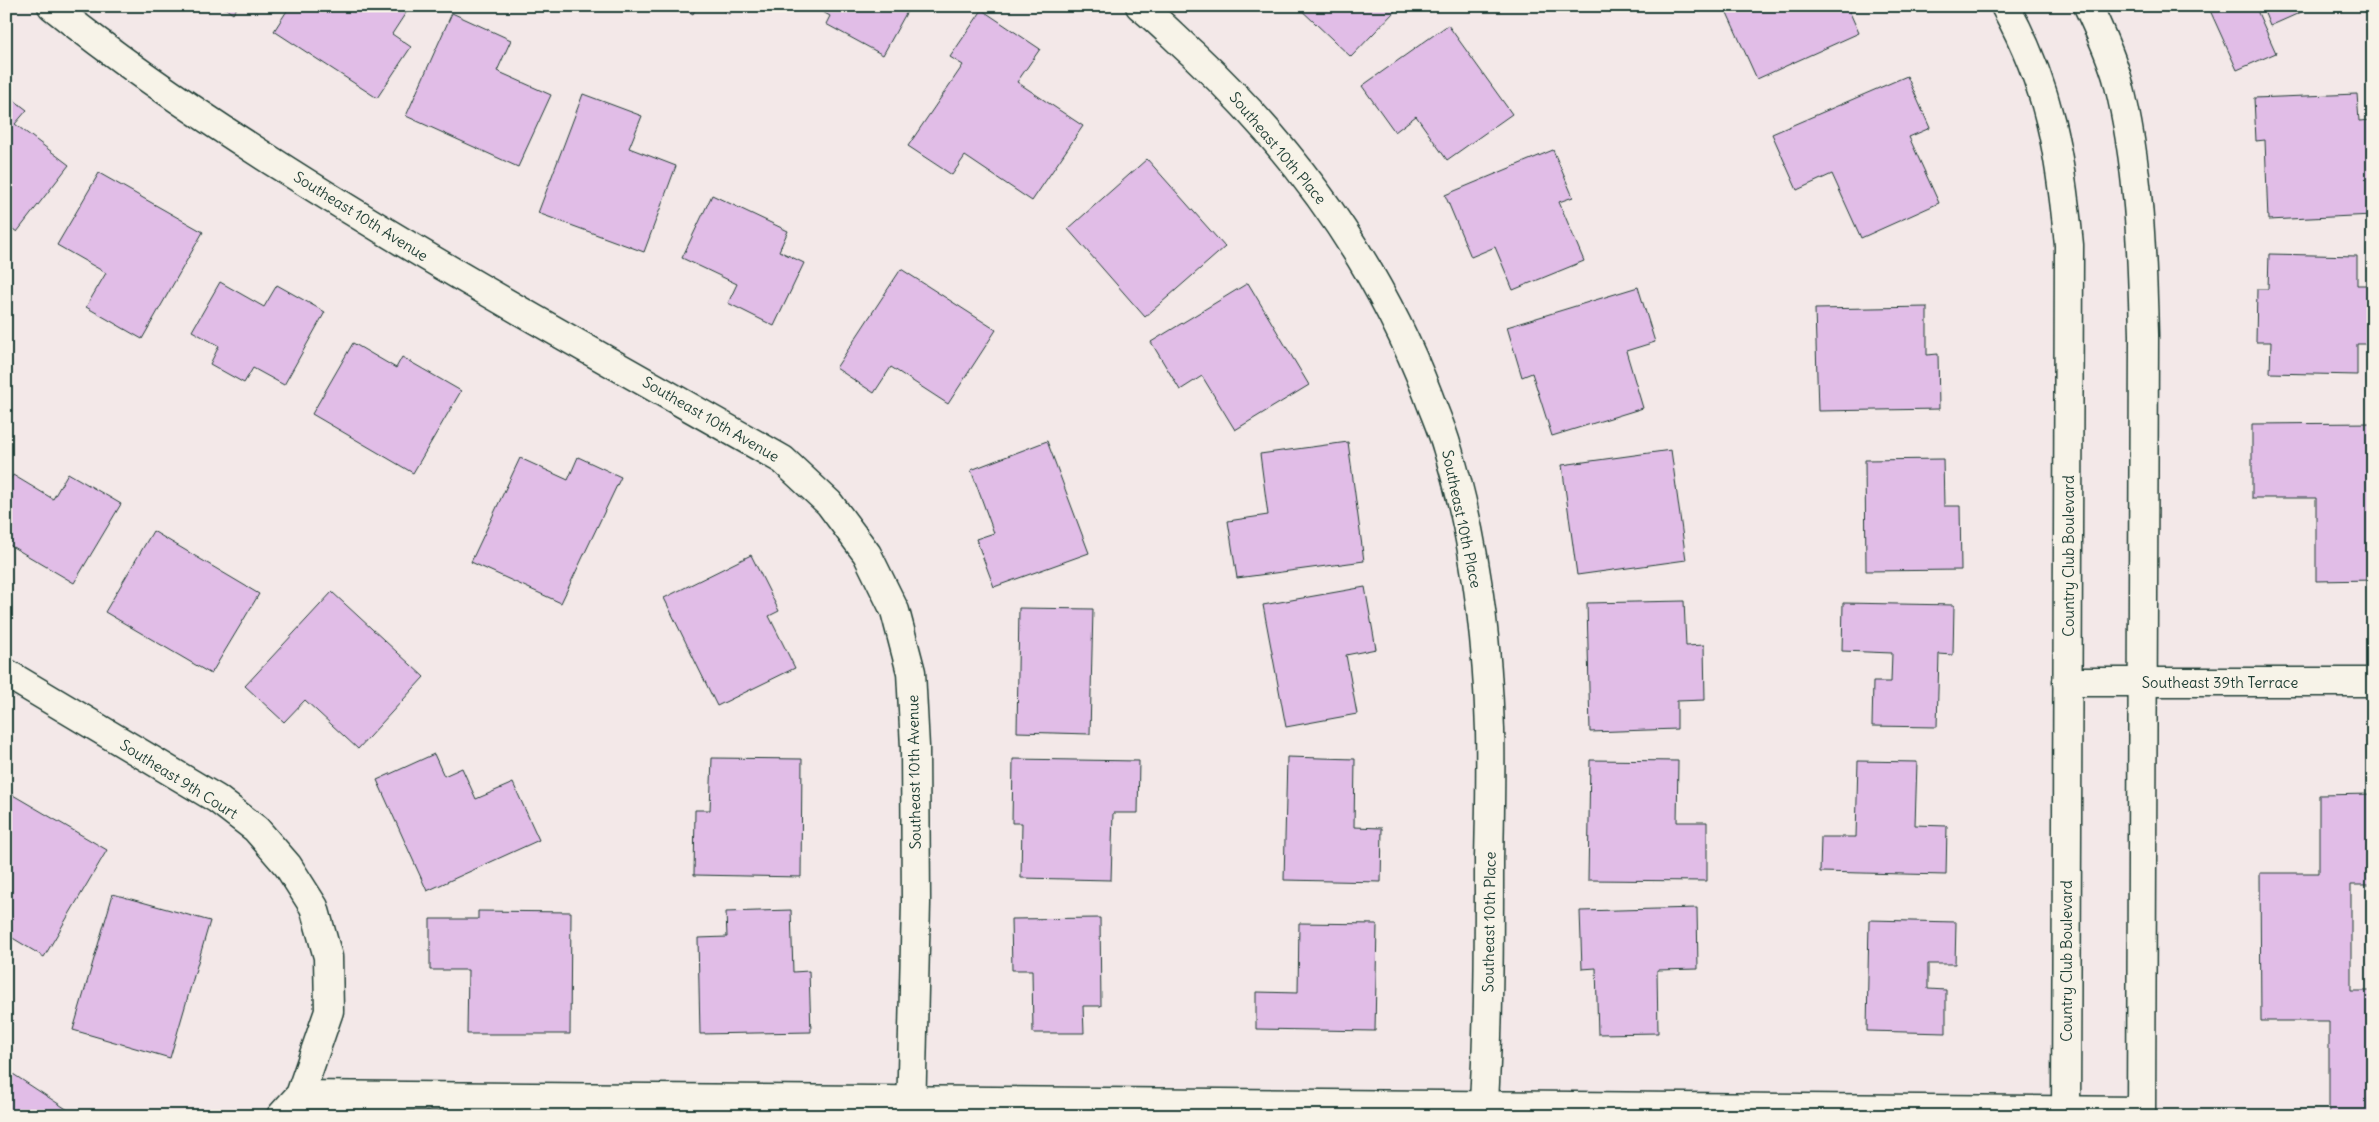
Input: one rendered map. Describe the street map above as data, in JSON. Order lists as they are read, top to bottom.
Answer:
{
  "streets": {
    "street": [
      "Southeast 10th Place",
      "Southeast 10th Avenue",
      "Country Club Boulevard",
      "Southeast 39th Terrace",
      "Southeast 9th Court"
    ]
  },
  "crossings": [
    ["Country Club Boulevard", "Southeast 39th Terrace"]
  ]
}
